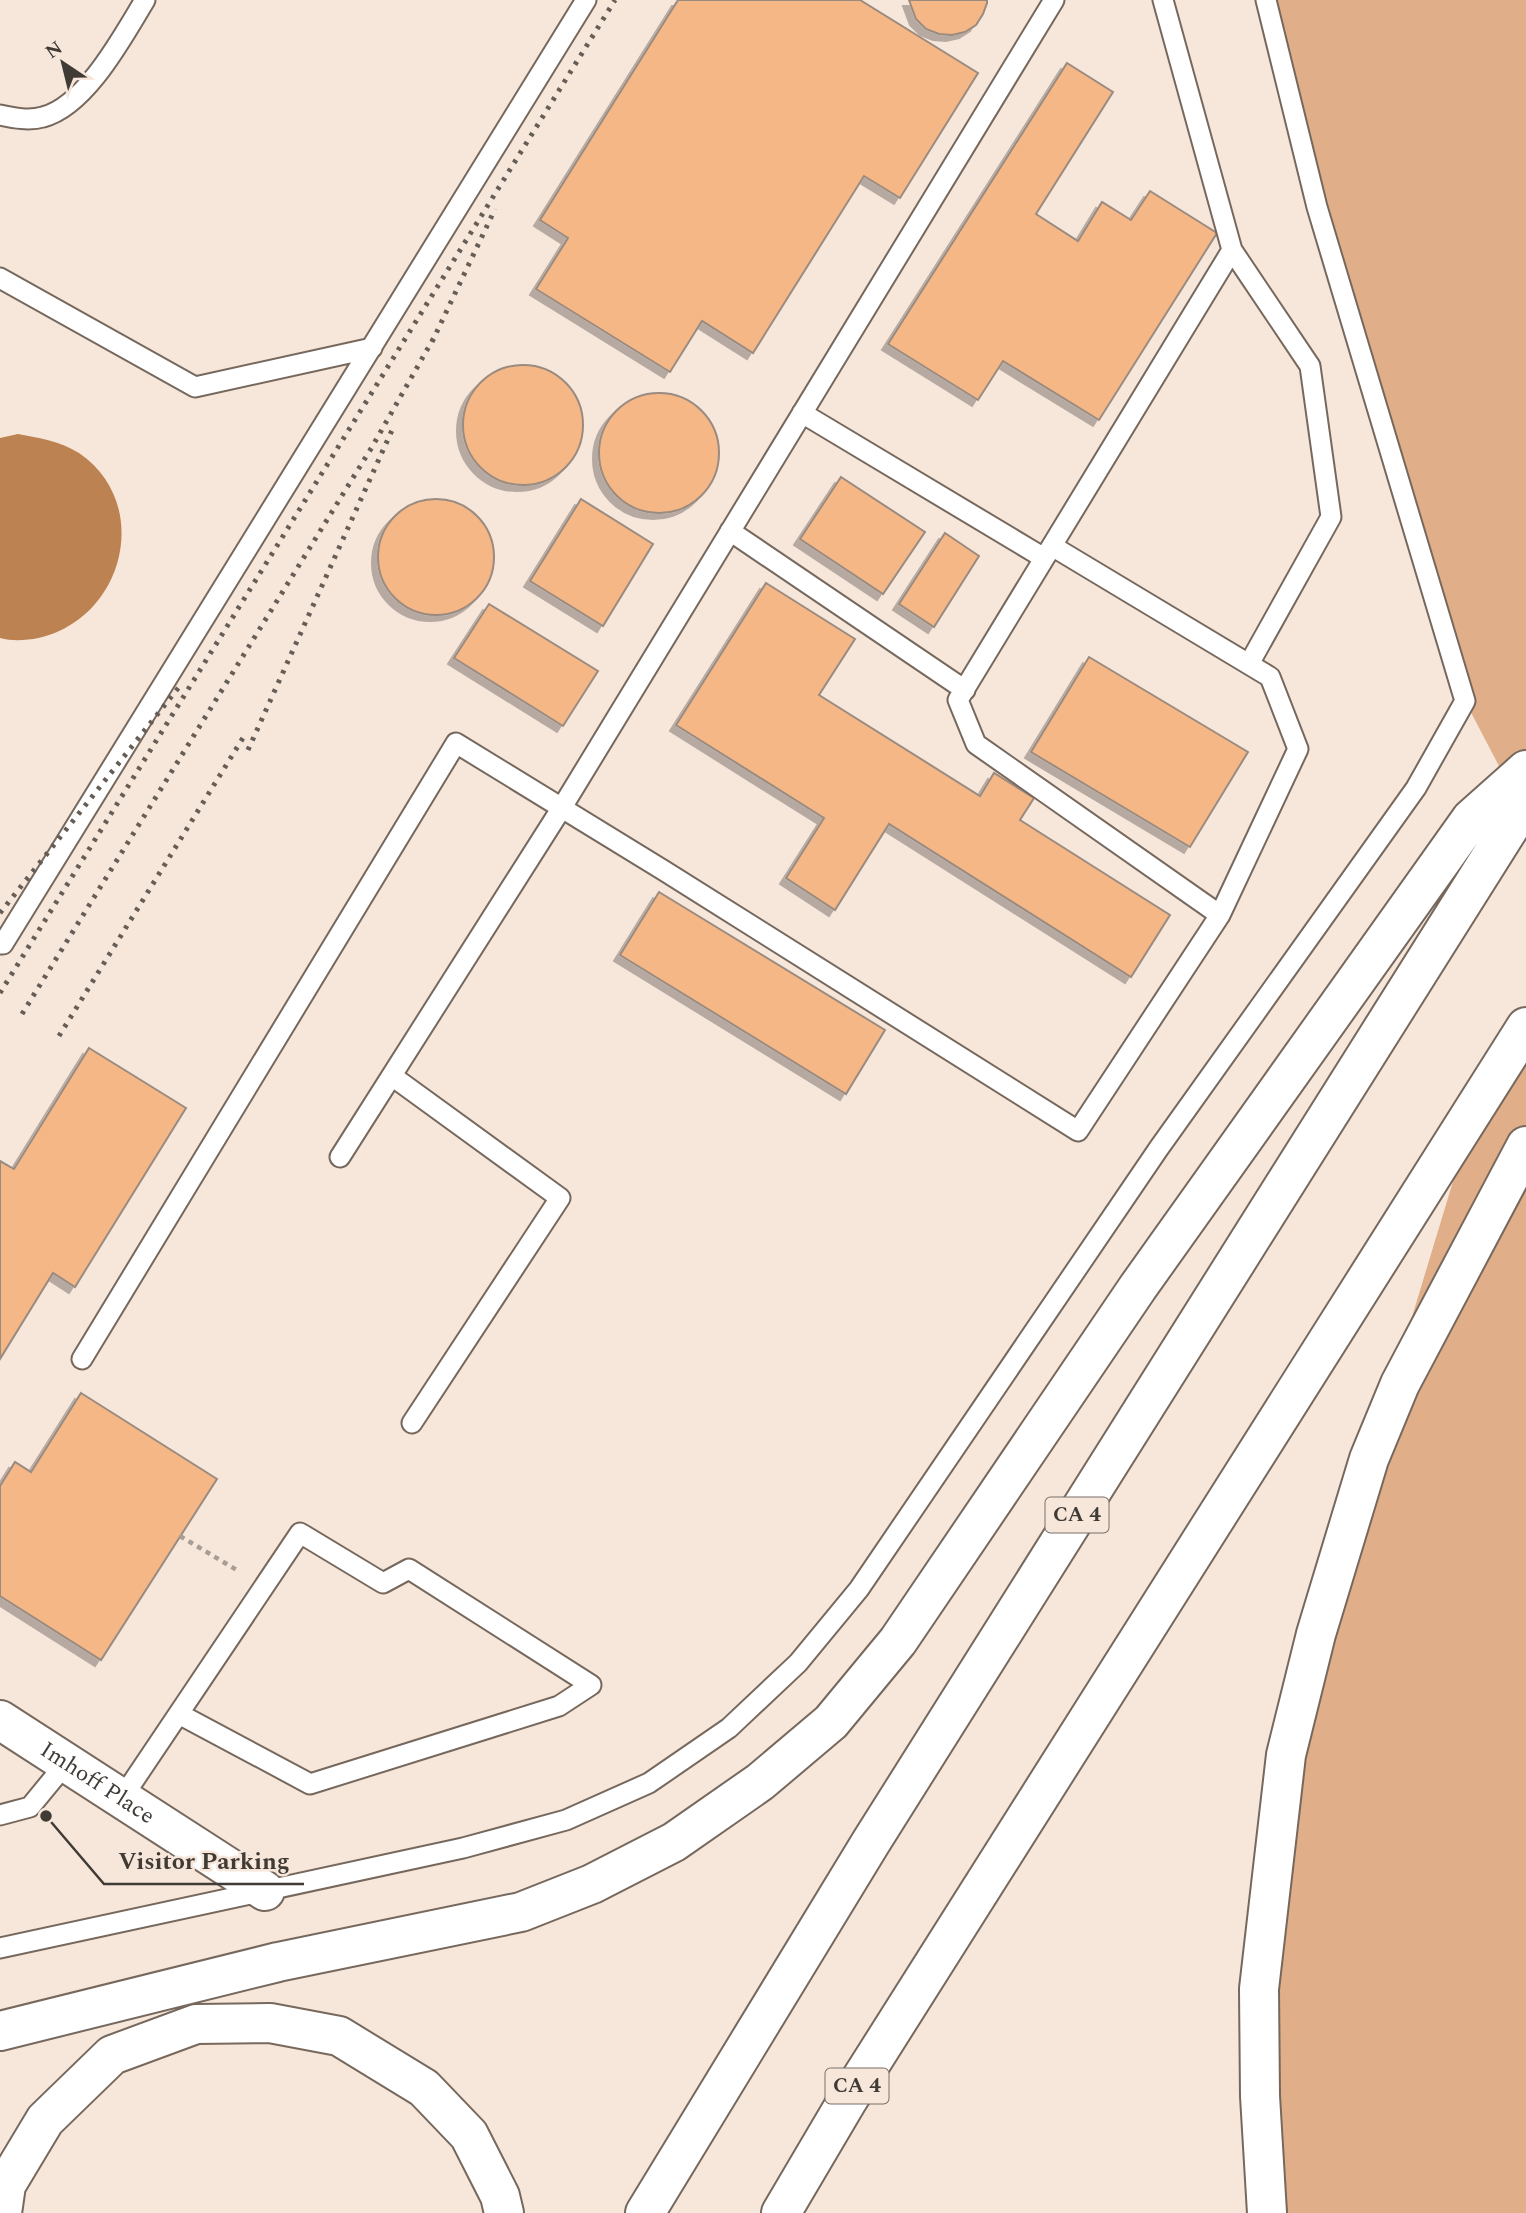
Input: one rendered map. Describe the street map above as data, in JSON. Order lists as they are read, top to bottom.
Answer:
{
  "streets": {
    "main road": ["CA 4", "Imhoff Place"]
  },
  "places": ["Visitor Parking"],
  "north": "top left"
}
